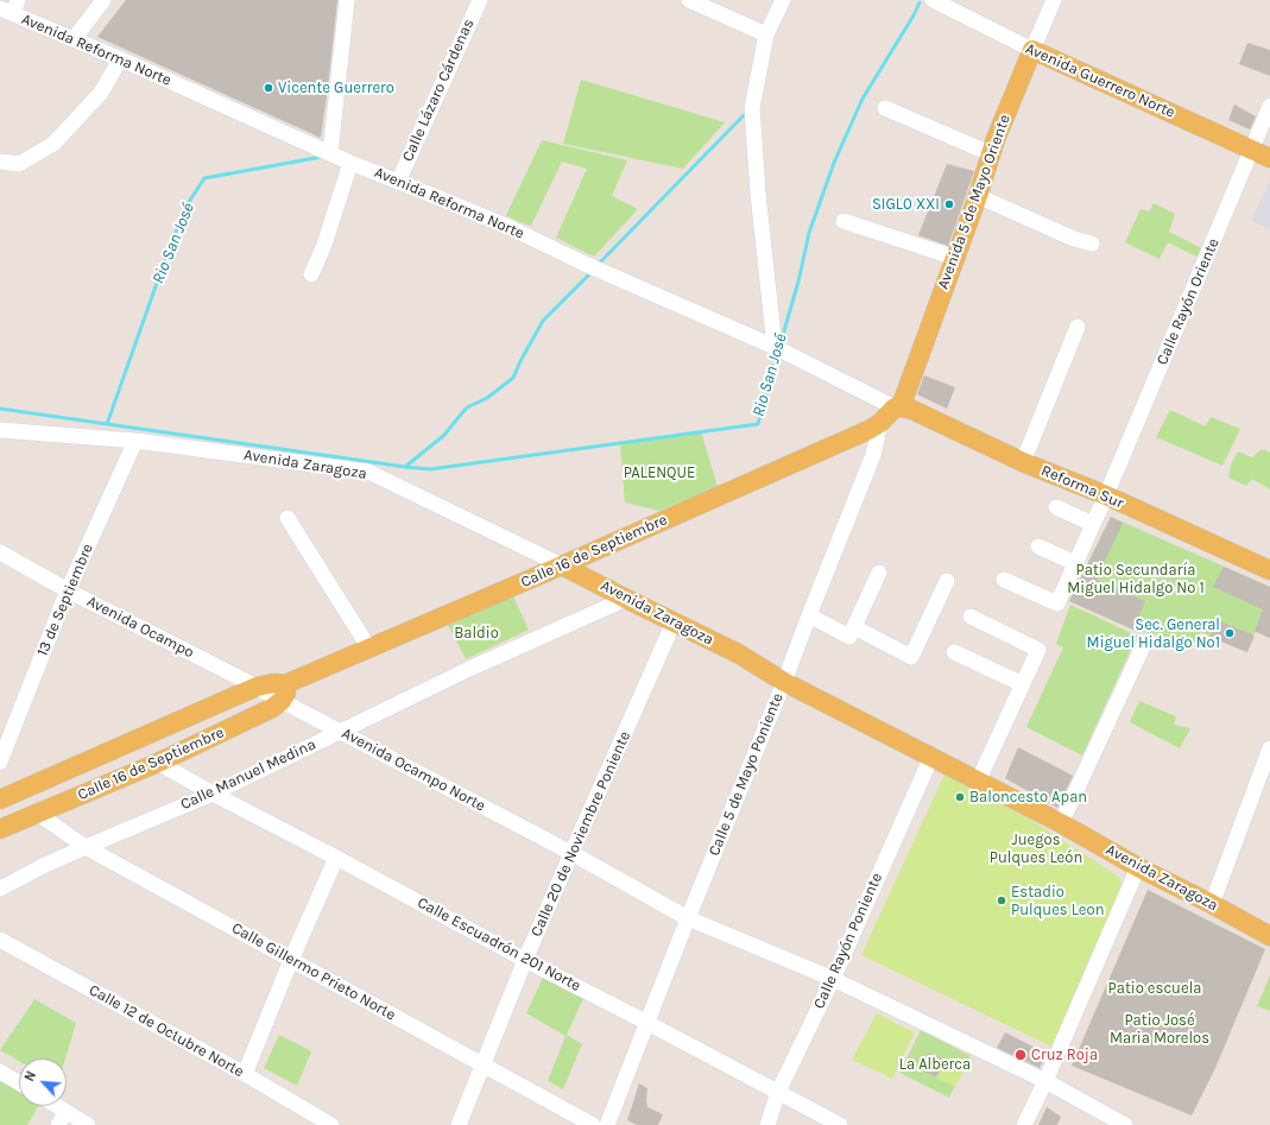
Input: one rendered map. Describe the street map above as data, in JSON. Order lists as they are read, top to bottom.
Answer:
{
  "streets": {
    "main road": [
      "Avenida Guerrero Norte",
      "Avenida 5 de Mayo Oriente",
      "Avenida Zaragoza",
      "Reforma Sur",
      "Calle 16 de Septiembre"
    ],
    "street": [
      "Avenida Reforma Norte",
      "Calle Lázaro Cárdenas",
      "Calle Rayón Oriente",
      "13 de Septiembre",
      "Avenida Ocampo",
      "Avenida Ocampo Norte",
      "Calle Manuel Medina",
      "Calle 5 de Mayo Poniente",
      "Calle 20 de Noviembre Poniente",
      "Calle Rayón Poniente",
      "Calle Escuadrón 201 Norte",
      "Calle Gillermo Prieto Norte",
      "Calle 12 de Octubre Norte"
    ]
  },
  "crossings": [
    ["Avenida Reforma Norte", "Calle Lázaro Cárdenas"],
    ["Avenida Reforma Norte", "Avenida 5 de Mayo Oriente"],
    ["Avenida Reforma Norte", "Reforma Sur"],
    ["Avenida Reforma Norte", "Calle 16 de Septiembre"],
    ["Avenida Guerrero Norte", "Avenida 5 de Mayo Oriente"],
    ["Avenida Guerrero Norte", "Calle Rayón Oriente"],
    ["Avenida 5 de Mayo Oriente", "Reforma Sur"],
    ["Avenida 5 de Mayo Oriente", "Calle 16 de Septiembre"],
    ["Calle Rayón Oriente", "Reforma Sur"],
    ["Avenida Zaragoza", "Calle 16 de Septiembre"],
    ["Avenida Zaragoza", "13 de Septiembre"],
    ["Avenida Zaragoza", "Calle Manuel Medina"],
    ["Avenida Zaragoza", "Calle 5 de Mayo Poniente"],
    ["Avenida Zaragoza", "Calle 20 de Noviembre Poniente"],
    ["Avenida Zaragoza", "Calle Rayón Poniente"],
    ["Reforma Sur", "Calle 16 de Septiembre"],
    ["Calle 16 de Septiembre", "Avenida Ocampo"],
    ["Calle 16 de Septiembre", "Avenida Ocampo Norte"],
    ["Calle 16 de Septiembre", "Calle 5 de Mayo Poniente"],
    ["Calle 16 de Septiembre", "Calle Escuadrón 201 Norte"],
    ["Calle 16 de Septiembre", "Calle Gillermo Prieto Norte"],
    ["13 de Septiembre", "Avenida Ocampo"],
    ["Avenida Ocampo Norte", "Calle Manuel Medina"],
    ["Avenida Ocampo Norte", "Calle 20 de Noviembre Poniente"],
    ["Calle Manuel Medina", "Calle Escuadrón 201 Norte"],
    ["Calle Manuel Medina", "Calle Gillermo Prieto Norte"],
    ["Calle 5 de Mayo Poniente", "Calle Escuadrón 201 Norte"],
    ["Calle 20 de Noviembre Poniente", "Calle Escuadrón 201 Norte"],
    ["Calle 20 de Noviembre Poniente", "Calle Gillermo Prieto Norte"],
    ["Calle Rayón Poniente", "Calle Escuadrón 201 Norte"]
  ],
  "water": ["Rio San José"],
  "parks": [
    "PALENQUE",
    "Patio Secundaría Miguel Hidalgo No 1",
    "Baldio",
    "Juegos Pulques León",
    "Patio escuela",
    "Patio José Maria Morelos",
    "La Alberca"
  ],
  "places": [
    "Vicente Guerrero",
    "SIGL0 XXI",
    "Sec. General Miguel Hidalgo No1",
    "Baloncesto Apan",
    "Estadio Pulques Leon",
    "Cruz Roja"
  ],
  "north": "top left"
}
